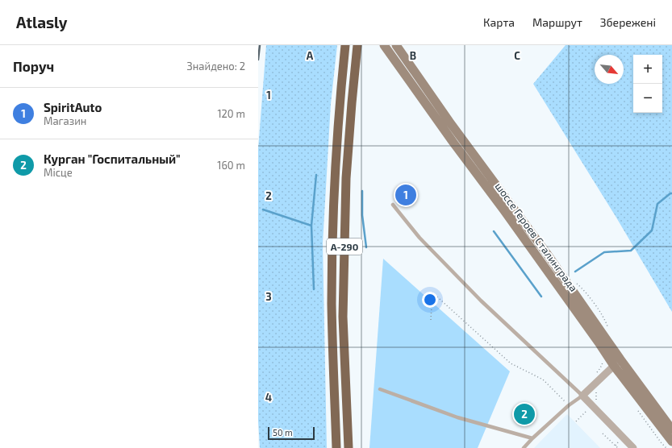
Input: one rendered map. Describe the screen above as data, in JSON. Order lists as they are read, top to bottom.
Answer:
{
  "streets": {
    "highway": ["А-290"],
    "main road": ["шоссе Героев Сталинграда"]
  },
  "scale_bar": "50 m",
  "north": "bottom right",
  "page": {
    "header": "Atlasly",
    "nav": ["Карта", "Маршрут", "Збережені"],
    "heading": ["Поруч", "Знайдено: 2"],
    "map_buttons": ["+", "−"],
    "list": [
      {
        "mark": "1",
        "name": "SpiritAuto",
        "note": "Магазин",
        "value": "120 m"
      },
      {
        "mark": "2",
        "name": "Курган \"Госпитальный\"",
        "note": "Місце",
        "value": "160 m"
      }
    ],
    "pins": ["1", "2"],
    "scale": "50 m"
  },
  "grid": {
    "columns": ["A", "B", "C"],
    "rows": [
      "1",
      "2",
      "3",
      "4"
    ]
  }
}
